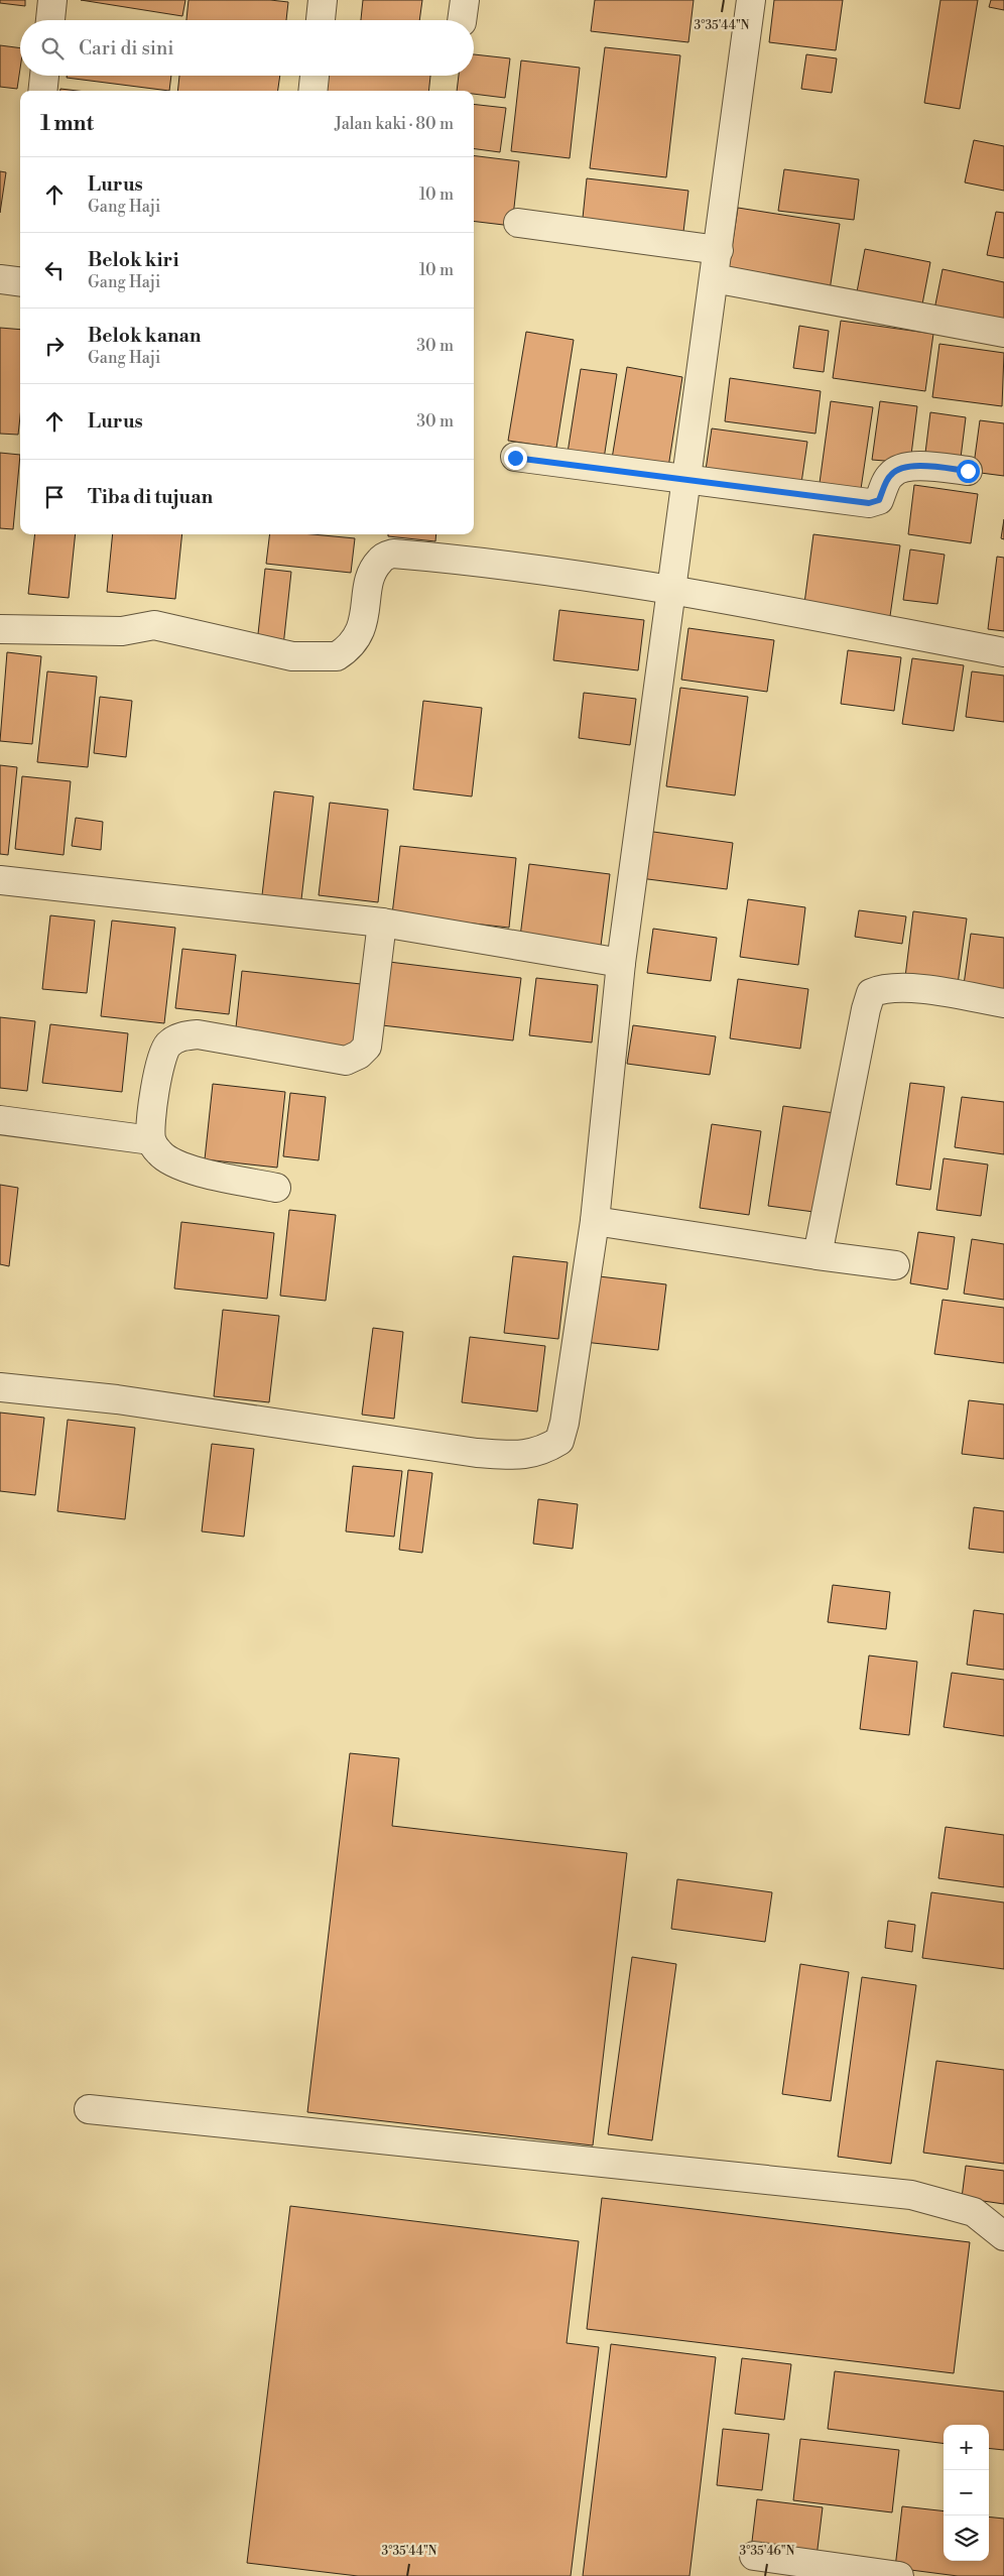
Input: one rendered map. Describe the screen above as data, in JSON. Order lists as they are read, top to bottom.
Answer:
{
  "page": {
    "search": "Cari di sini",
    "heading": ["1 mnt", "Jalan kaki · 80 m"],
    "list": [
      ["Lurus", "Gang Haji", "10 m"],
      ["Belok kiri", "Gang Haji", "10 m"],
      ["Belok kanan", "Gang Haji", "30 m"],
      ["Lurus", "30 m"],
      "Tiba di tujuan"
    ],
    "map_buttons": ["+", "−"]
  },
  "coordinates": ["3°35'44\"N", "3°35'46\"N"]
}
